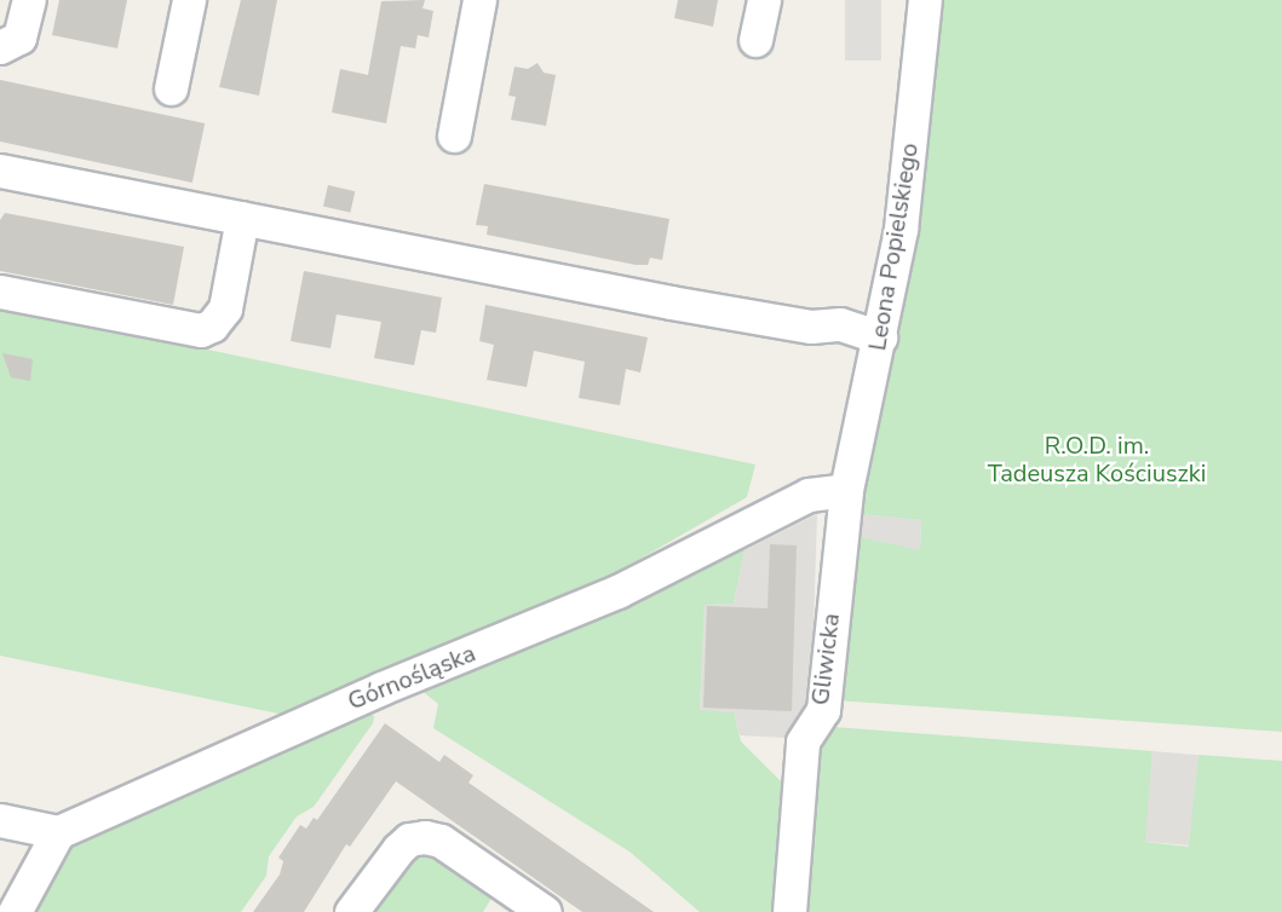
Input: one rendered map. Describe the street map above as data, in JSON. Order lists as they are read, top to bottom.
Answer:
{
  "streets": {
    "street": ["Leona Popielskiego", "Gliwicka", "Górnośląska"]
  },
  "crossings": [
    ["Leona Popielskiego", "Gliwicka"],
    ["Leona Popielskiego", "Górnośląska"],
    ["Gliwicka", "Górnośląska"]
  ],
  "parks": ["R.O.D. im. Tadeusza Kościuszki"]
}
